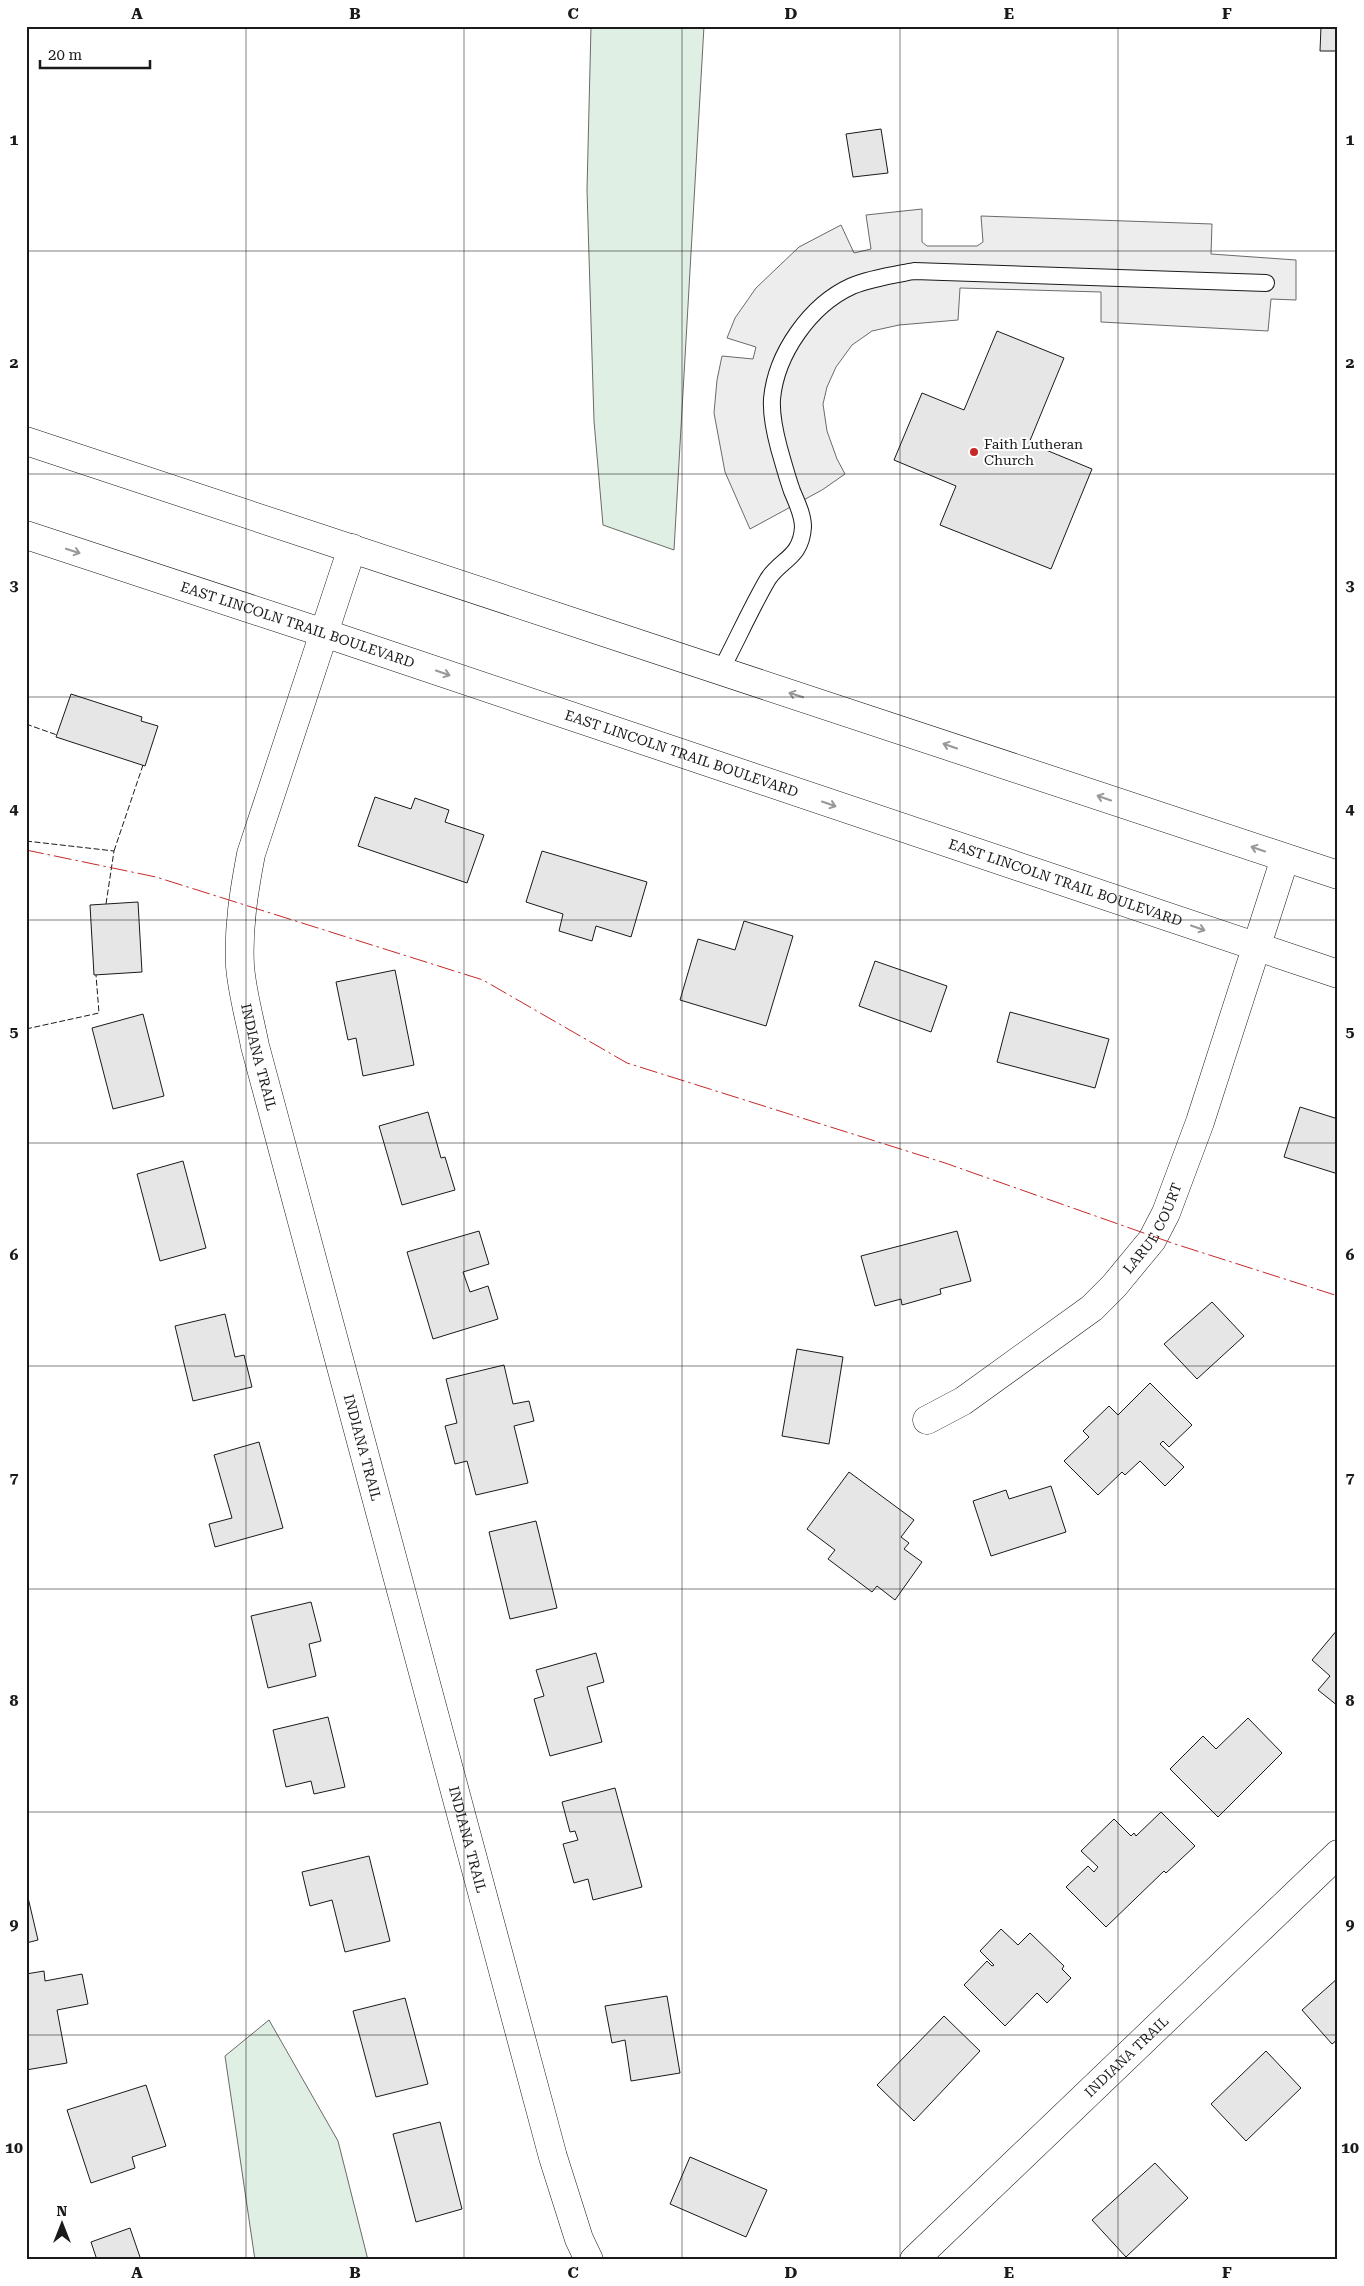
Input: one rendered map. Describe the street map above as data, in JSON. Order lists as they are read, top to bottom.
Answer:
{
  "streets": {
    "street": ["EAST LINCOLN TRAIL BOULEVARD", "INDIANA TRAIL", "LARUE COURT"]
  },
  "crossings": [
    ["EAST LINCOLN TRAIL BOULEVARD", "INDIANA TRAIL"],
    ["EAST LINCOLN TRAIL BOULEVARD", "LARUE COURT"]
  ],
  "places": ["Faith Lutheran Church"],
  "scale_bar": "20 m",
  "north": "top",
  "grid": {
    "columns": [
      "A",
      "B",
      "C",
      "D",
      "E",
      "F"
    ],
    "rows": [
      "1",
      "2",
      "3",
      "4",
      "5",
      "6",
      "7",
      "8",
      "9",
      "10"
    ]
  }
}
